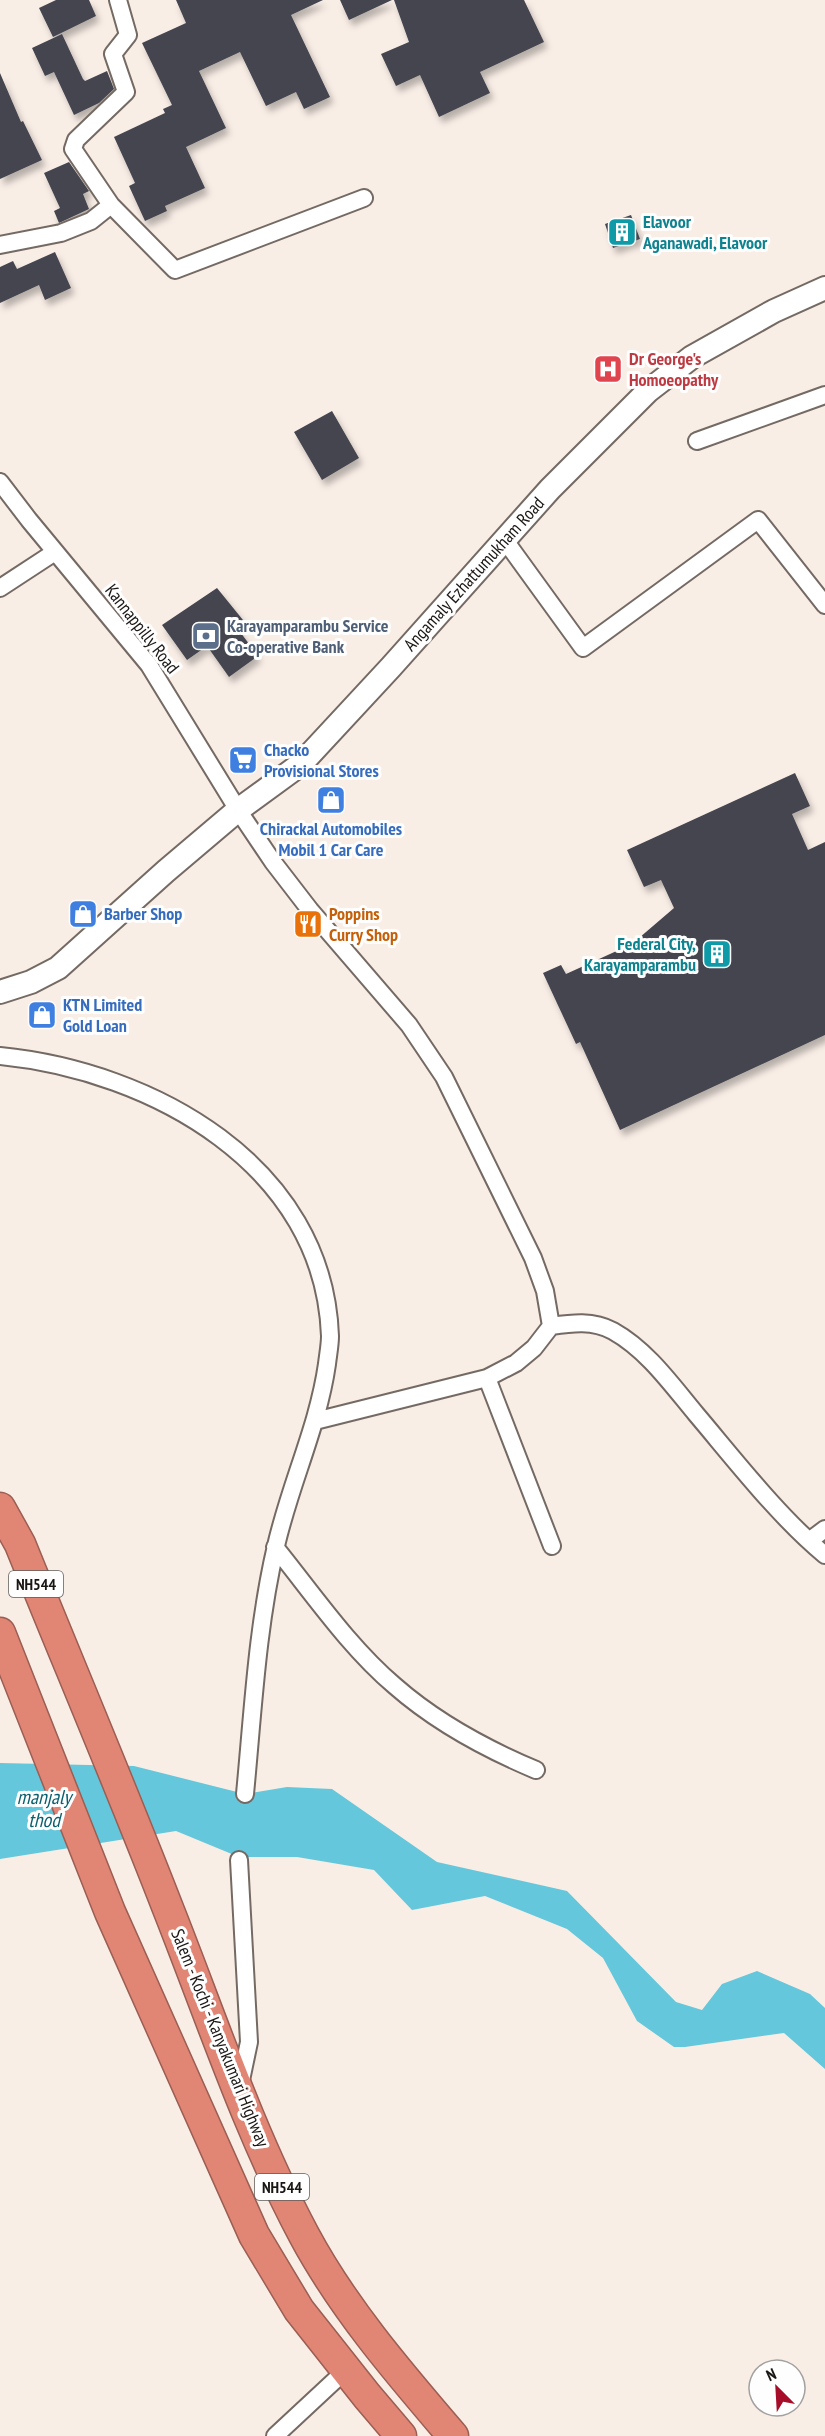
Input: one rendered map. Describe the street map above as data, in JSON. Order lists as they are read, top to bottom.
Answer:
{
  "streets": {
    "highway": ["NH544", "Salem - Kochi - Kanyakumari Highway"],
    "street": ["Angamaly Ezhattumukham Road", "Kannappilly Road"]
  },
  "crossings": [
    ["Angamaly Ezhattumukham Road", "Kannappilly Road"]
  ],
  "water": ["manjaly thod"],
  "places": {
    "building": ["Elavoor Aganawadi, Elavoor", "Federal City, Karayamparambu"],
    "hospital": ["Dr George's Homoeopathy"],
    "bank": ["Karayamparambu Service Co-operative Bank"],
    "supermarket": ["Chacko Provisional Stores"],
    "shop": ["Chirackal Automobiles Mobil 1 Car Care", "Barber Shop", "KTN Limited Gold Loan"],
    "restaurant": ["Poppins Curry Shop"]
  },
  "north": "top left"
}
